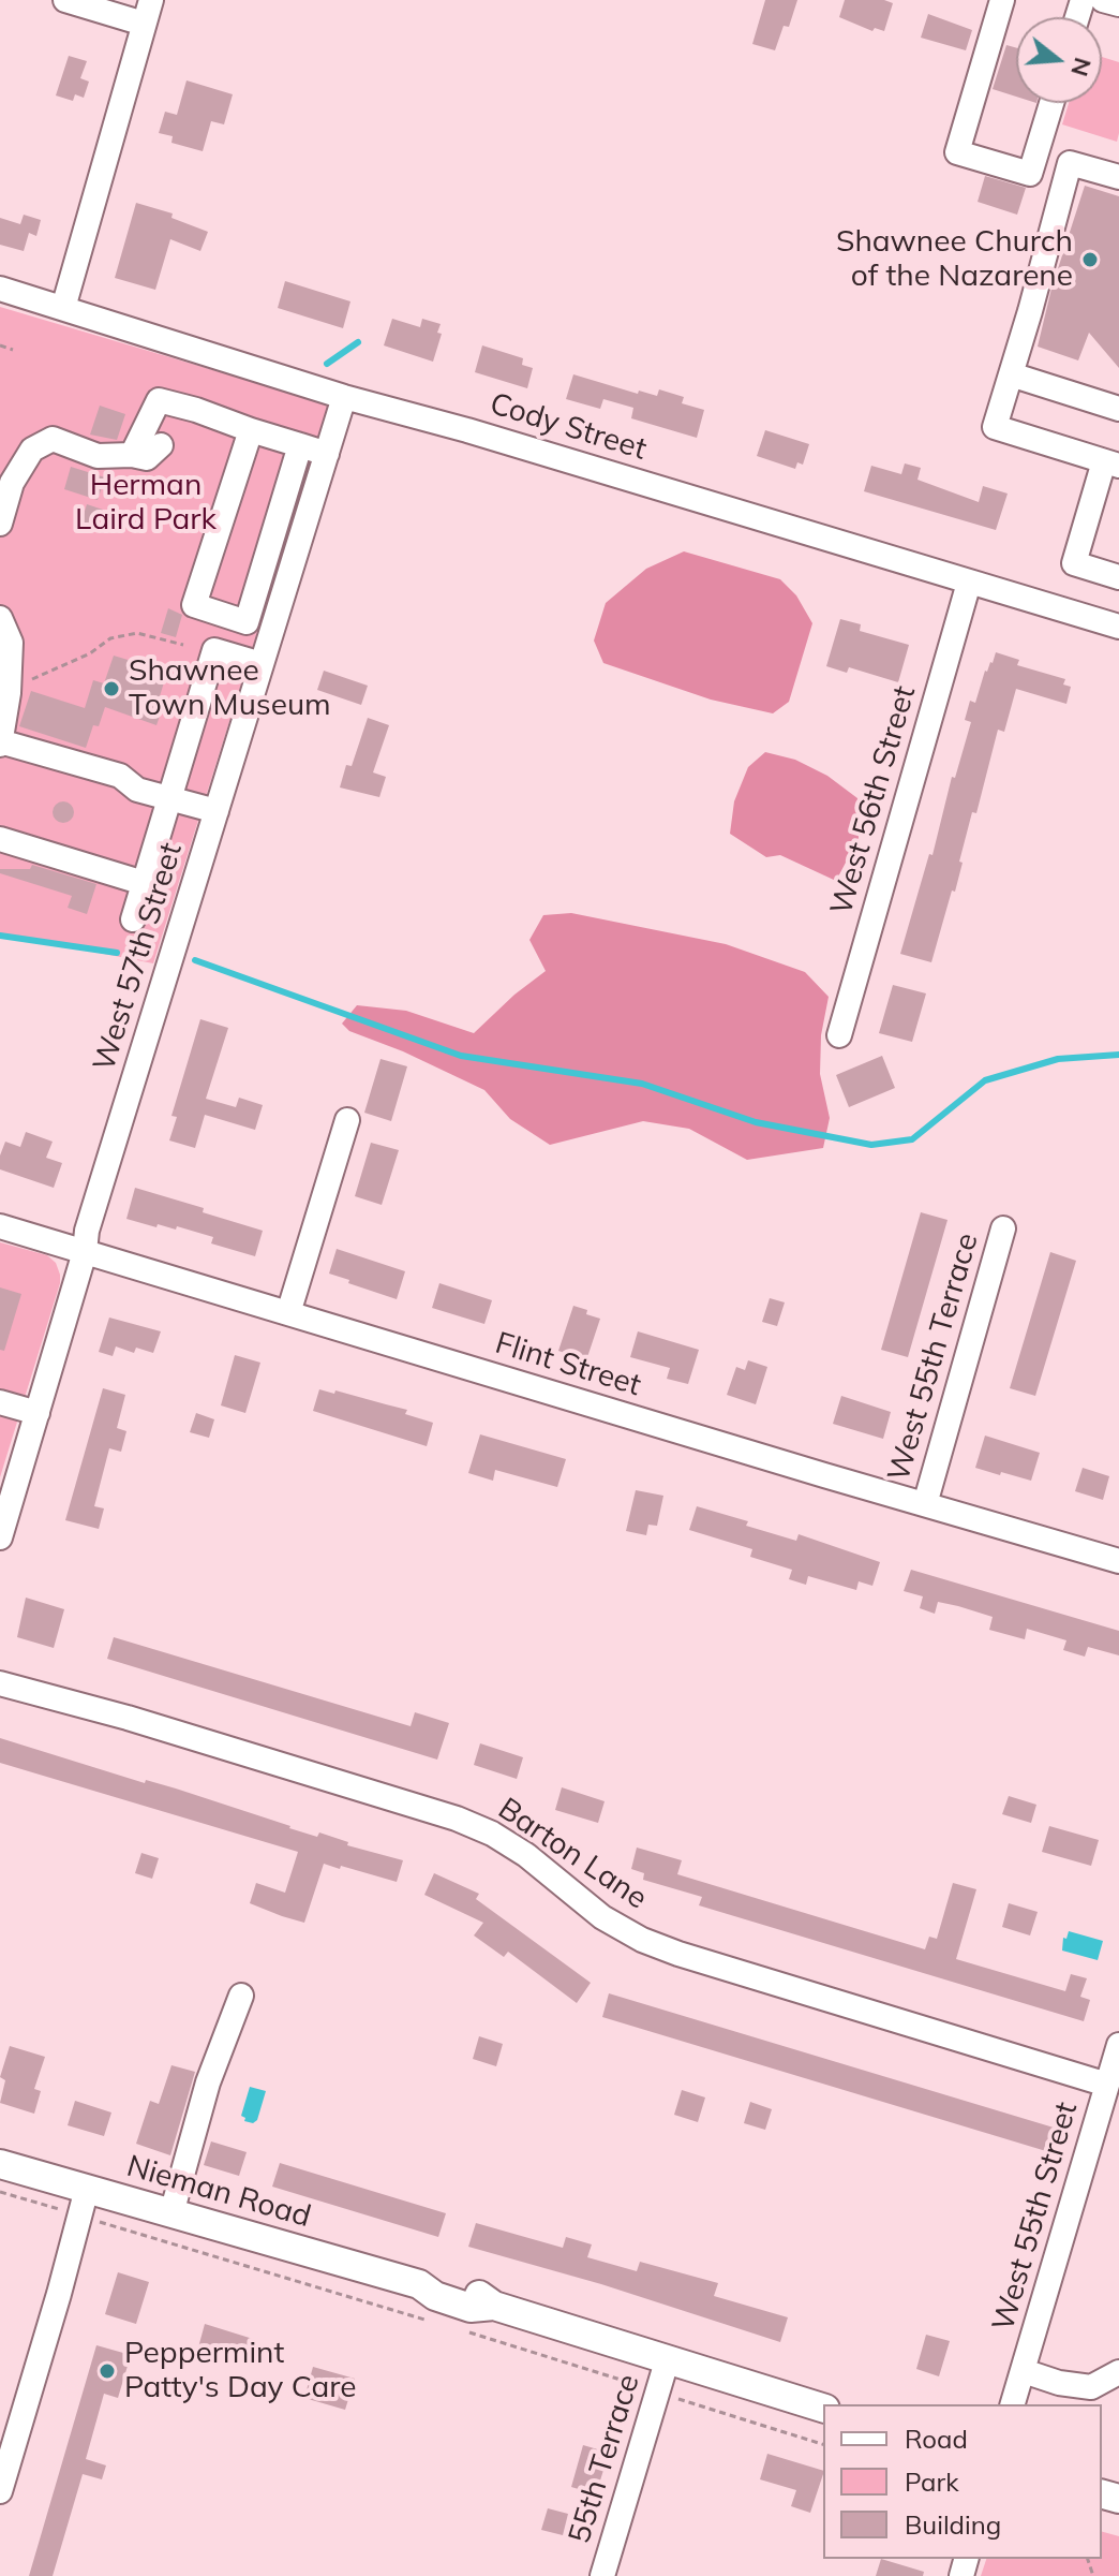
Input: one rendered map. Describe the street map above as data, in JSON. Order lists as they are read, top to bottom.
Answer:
{
  "streets": {
    "main road": ["Nieman Road"],
    "street": [
      "Cody Street",
      "West 56th Street",
      "West 57th Street",
      "West 55th Terrace",
      "Flint Street",
      "Barton Lane",
      "West 55th Street",
      "55th Terrace"
    ]
  },
  "crossings": [
    ["Cody Street", "West 56th Street"],
    ["Cody Street", "West 57th Street"],
    ["West 57th Street", "Flint Street"],
    ["West 55th Terrace", "Flint Street"],
    ["Barton Lane", "West 55th Street"],
    ["Nieman Road", "55th Terrace"]
  ],
  "parks": ["Herman Laird Park"],
  "places": ["Shawnee Church of the Nazarene", "Shawnee Town Museum", "Peppermint Patty's Day Care"],
  "legend": ["Road", "Park", "Building"],
  "north": "right"
}
